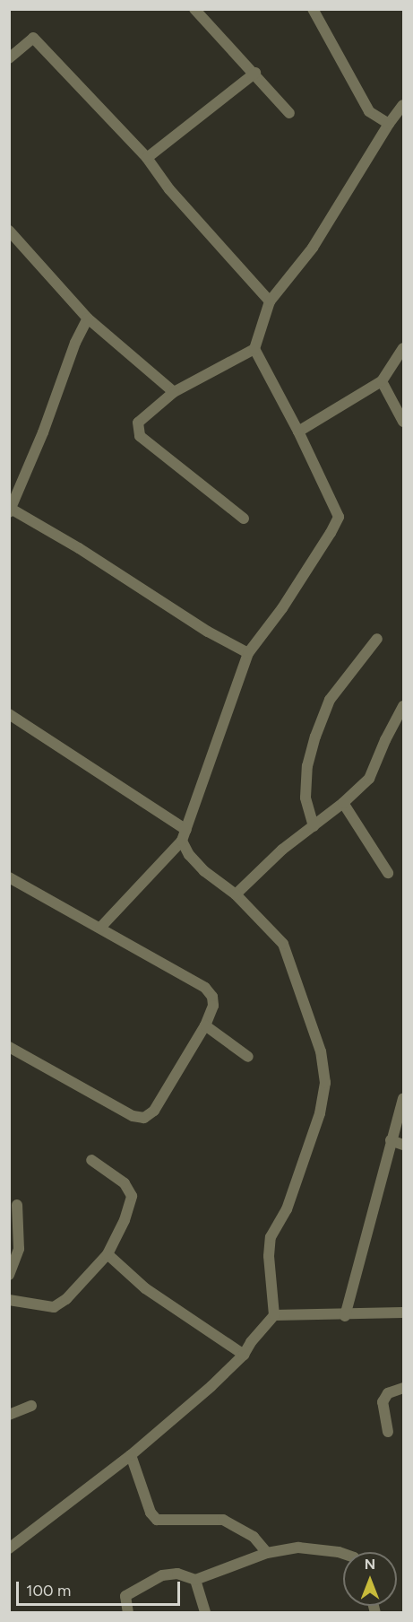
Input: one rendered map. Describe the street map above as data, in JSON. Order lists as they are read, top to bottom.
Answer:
{
  "scale_bar": "100 m",
  "north": "top"
}
